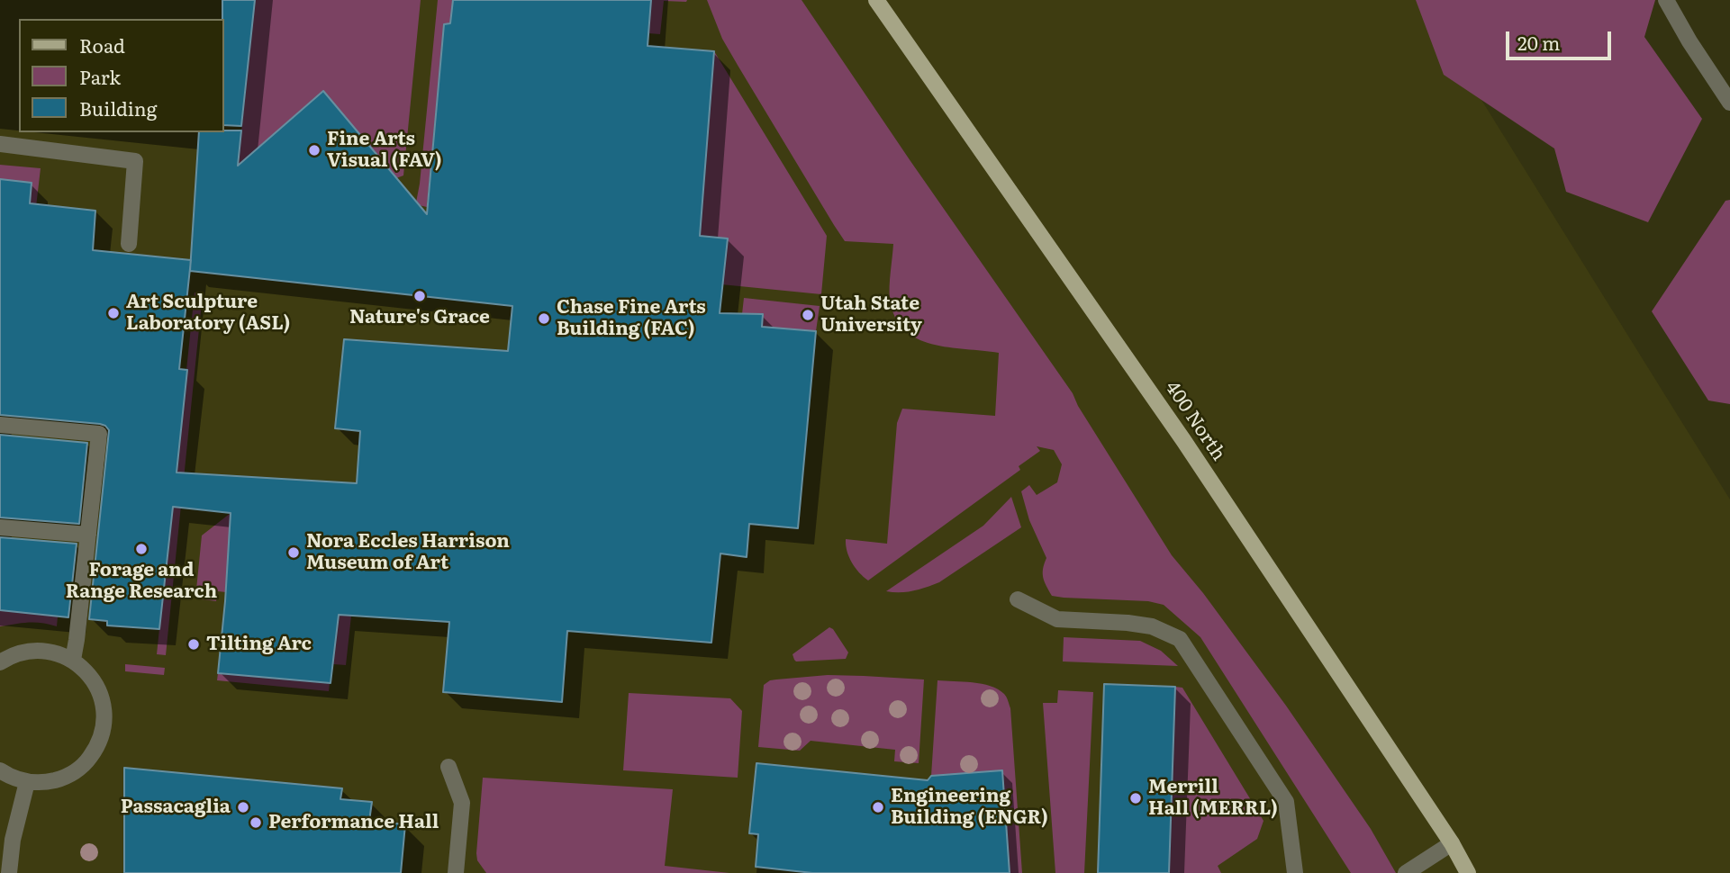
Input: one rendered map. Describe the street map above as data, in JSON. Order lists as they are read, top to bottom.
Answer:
{
  "streets": {
    "main road": ["400 North"]
  },
  "places": [
    "Fine Arts Visual (FAV)",
    "Nature's Grace",
    "Art Sculpture Laboratory (ASL)",
    "Utah State University",
    "Chase Fine Arts Building (FAC)",
    "Forage and Range Research",
    "Nora Eccles Harrison Museum of Art",
    "Tilting Arc",
    "Merrill Hall (MERRL)",
    "Passacaglia",
    "Engineering Building (ENGR)",
    "Performance Hall"
  ],
  "legend": ["Road", "Park", "Building"],
  "scale_bar": "20 m"
}
